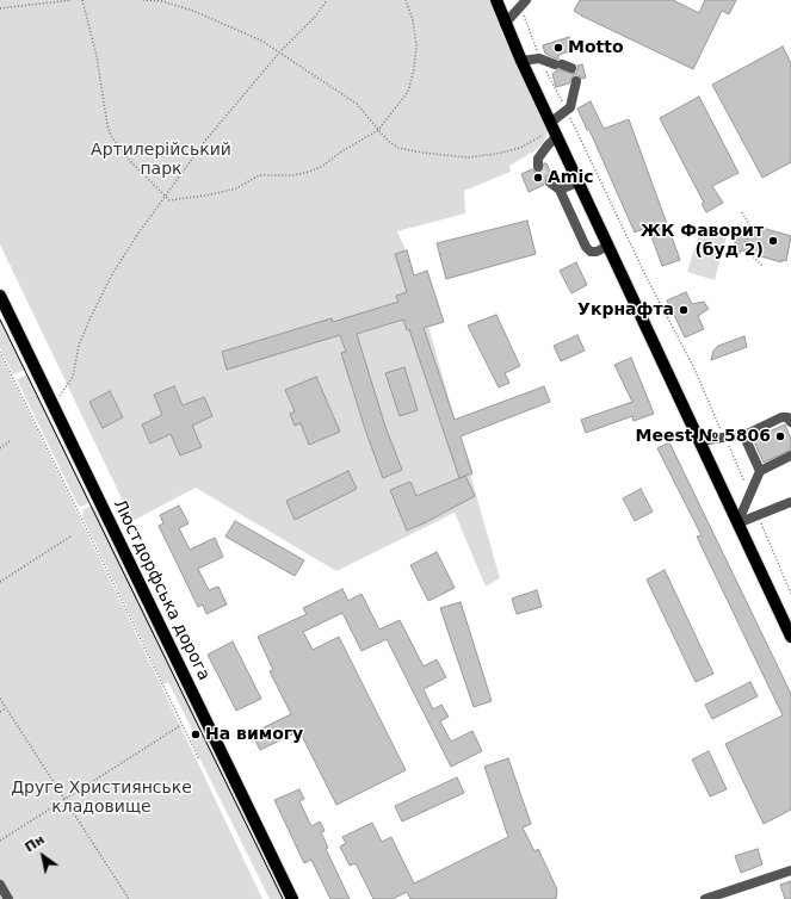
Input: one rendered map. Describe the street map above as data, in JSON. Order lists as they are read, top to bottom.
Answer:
{
  "streets": {
    "main road": ["Люстдорфська дорога"]
  },
  "parks": ["Артилерійський парк", "Друге Християнське кладовище"],
  "places": [
    "Motto",
    "Amic",
    "ЖК Фаворит (буд 2)",
    "Укрнафта",
    "Meest № 5806",
    "На вимогу"
  ],
  "north": "top left"
}
